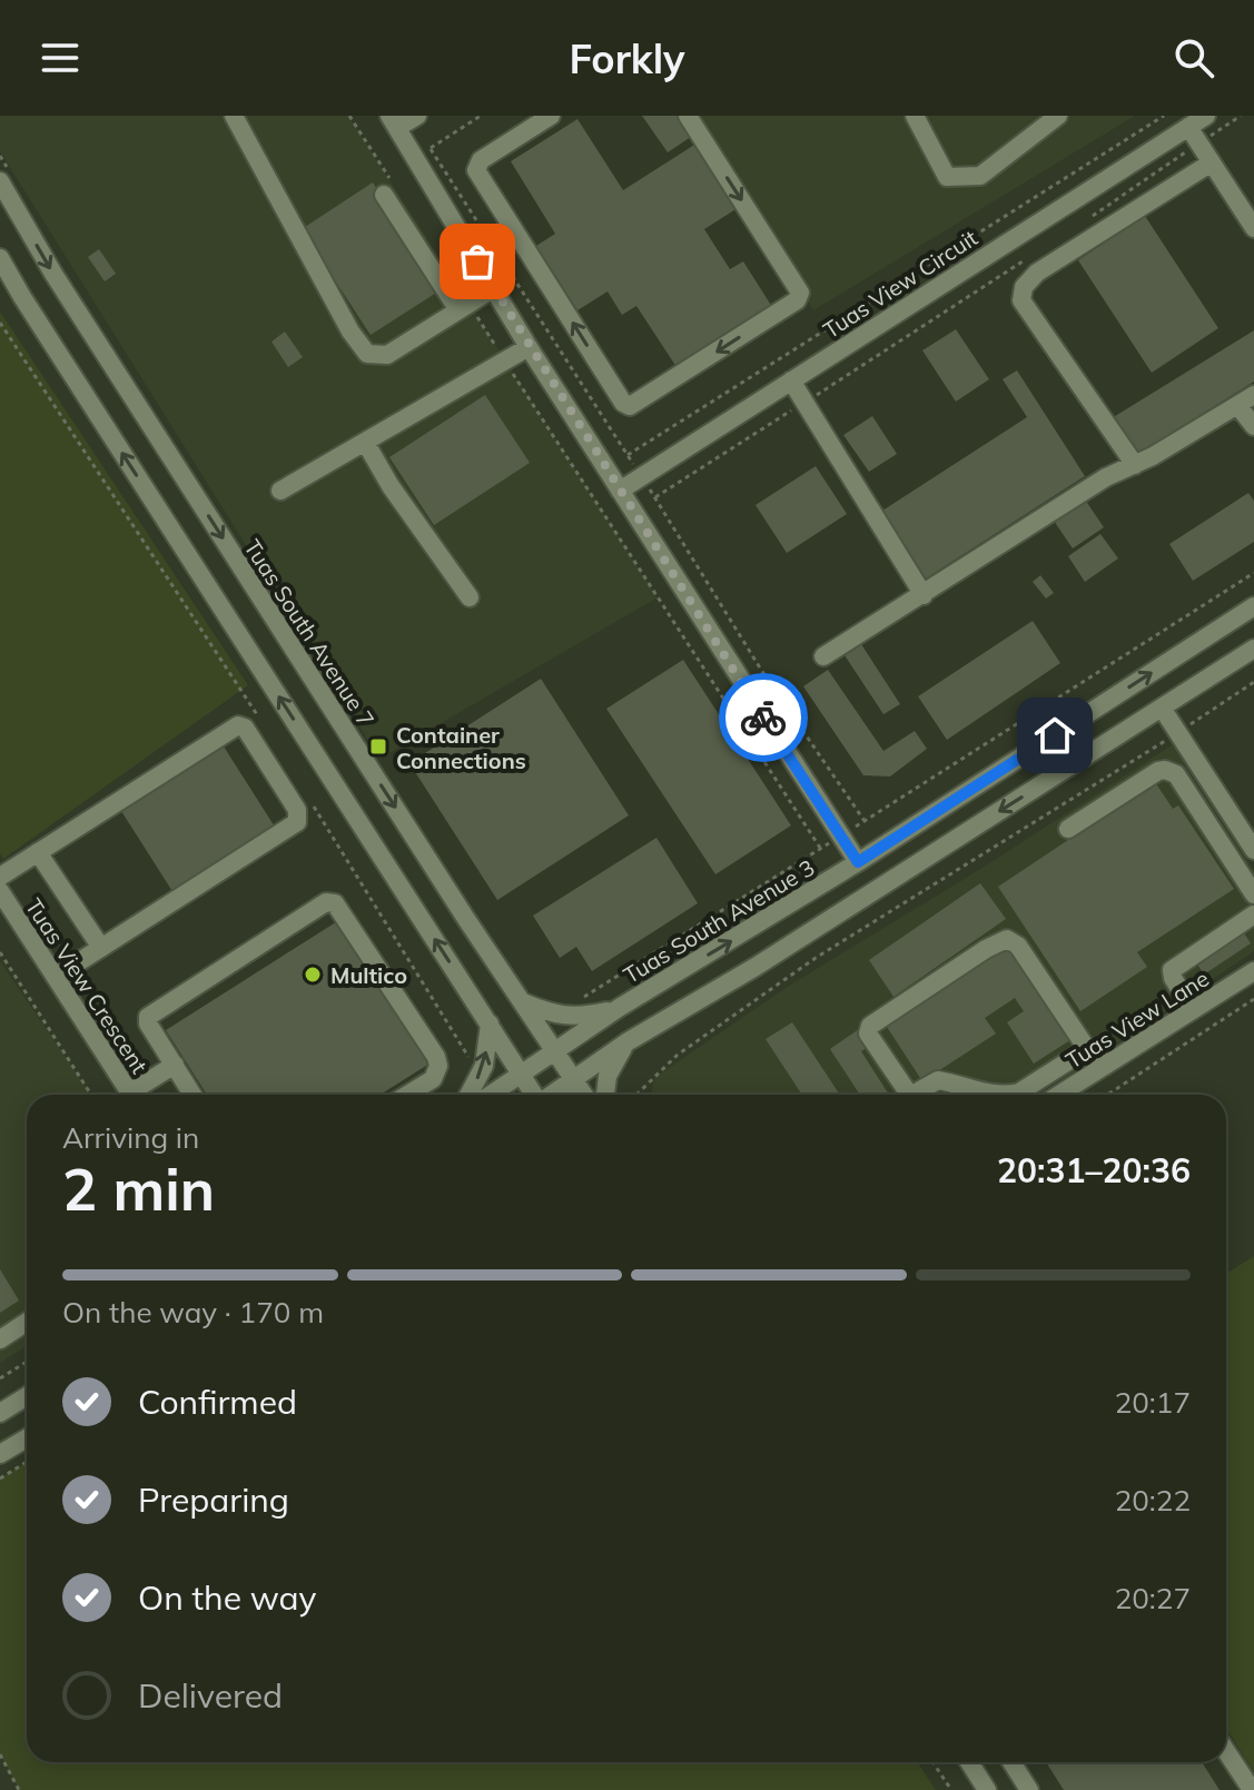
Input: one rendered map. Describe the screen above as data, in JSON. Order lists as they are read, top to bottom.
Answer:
{
  "streets": {
    "street": [
      "Tuas View Circuit",
      "Tuas South Avenue 7",
      "Tuas South Avenue 3",
      "Tuas View Crescent",
      "Tuas View Lane"
    ]
  },
  "crossings": [
    ["Tuas South Avenue 7", "Tuas South Avenue 3"]
  ],
  "places": {
    "transit": ["Container Connections"],
    "other": ["Multico"]
  },
  "page": {
    "header": "Forkly",
    "heading": ["2 min", "Arriving in", "20:31–20:36"],
    "bar": "On the way · 170 m",
    "list": [
      ["Confirmed", "20:17"],
      ["Preparing", "20:22"],
      ["On the way", "20:27"],
      "Delivered"
    ]
  }
}
